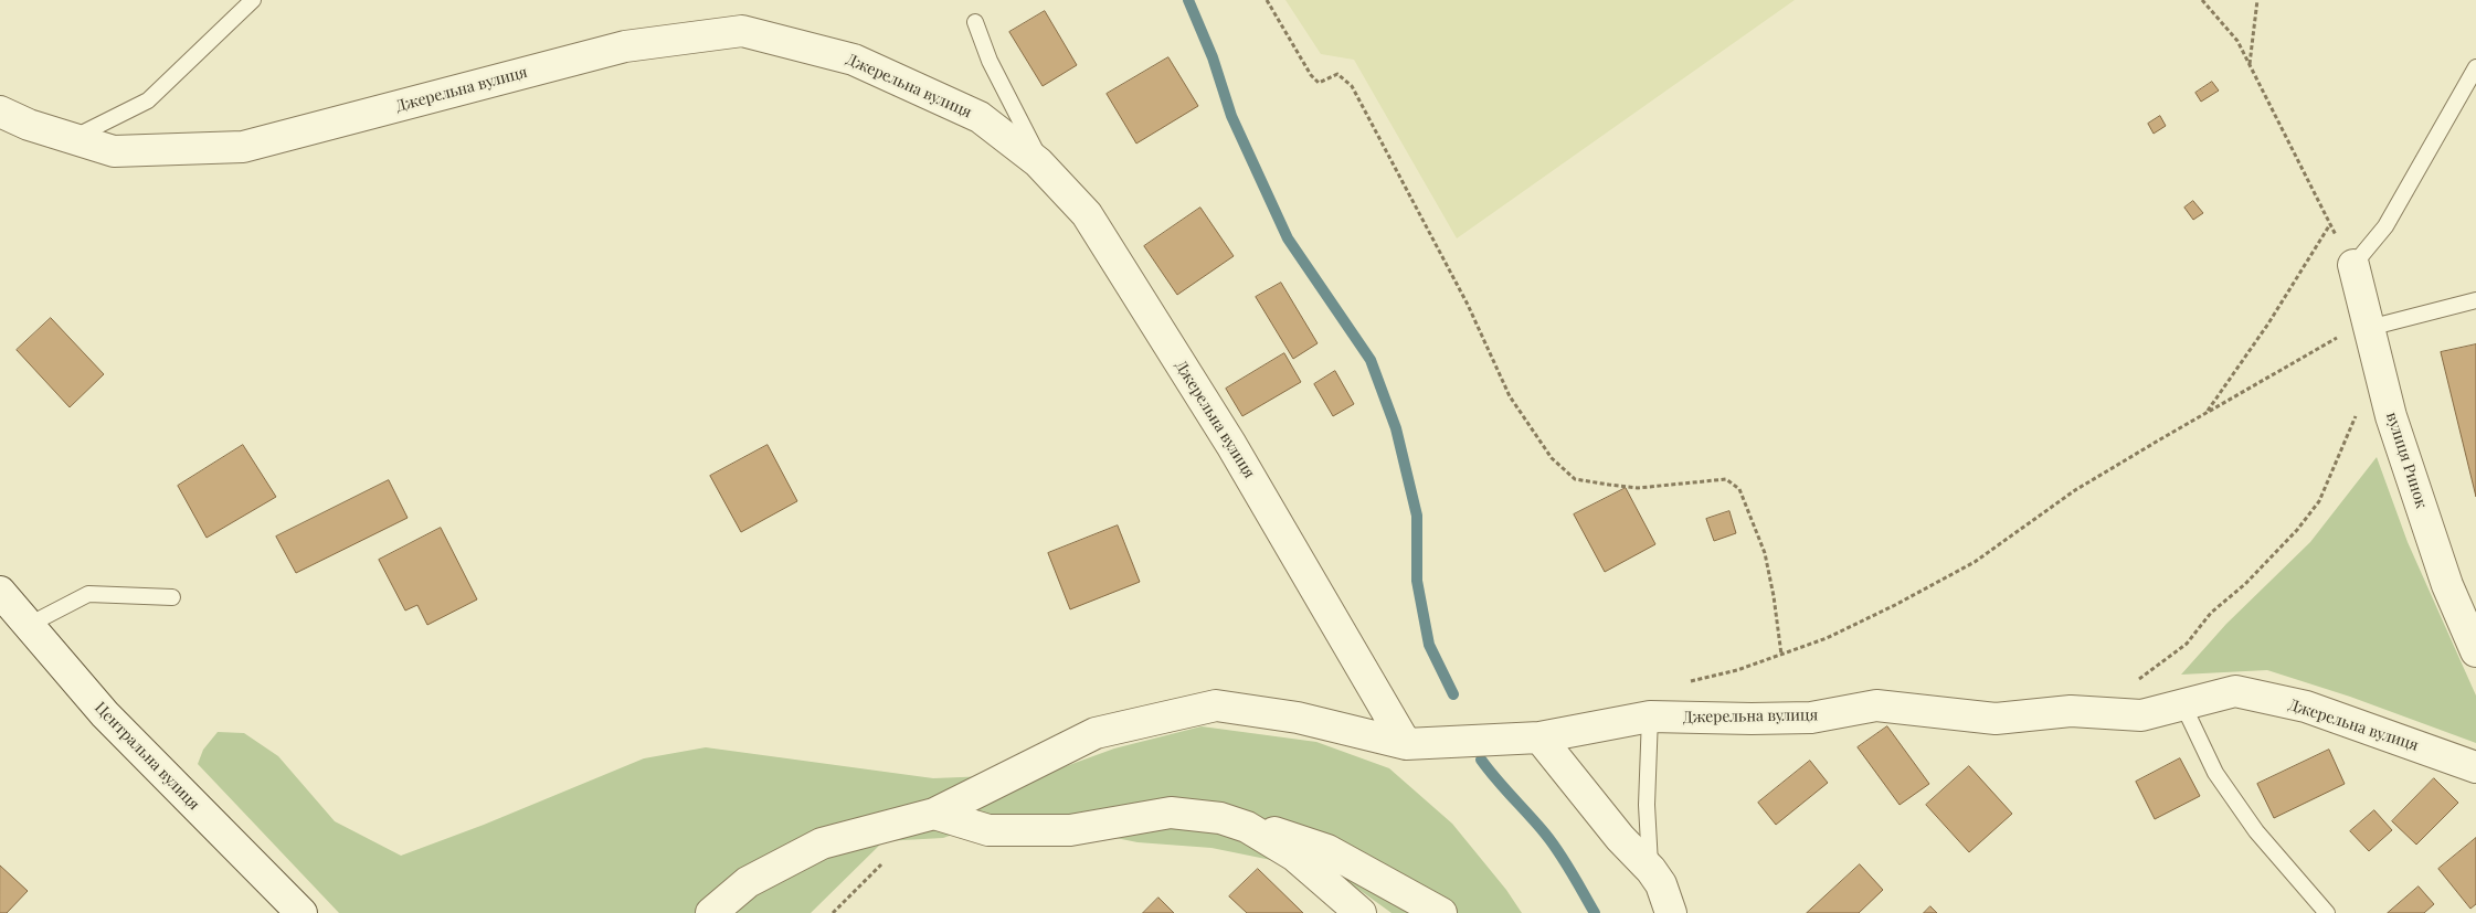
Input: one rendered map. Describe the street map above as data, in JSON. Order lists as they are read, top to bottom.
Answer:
{
  "streets": {
    "street": ["Джерельна вулиця", "вулиця Ринок", "Центральна вулиця"]
  }
}
